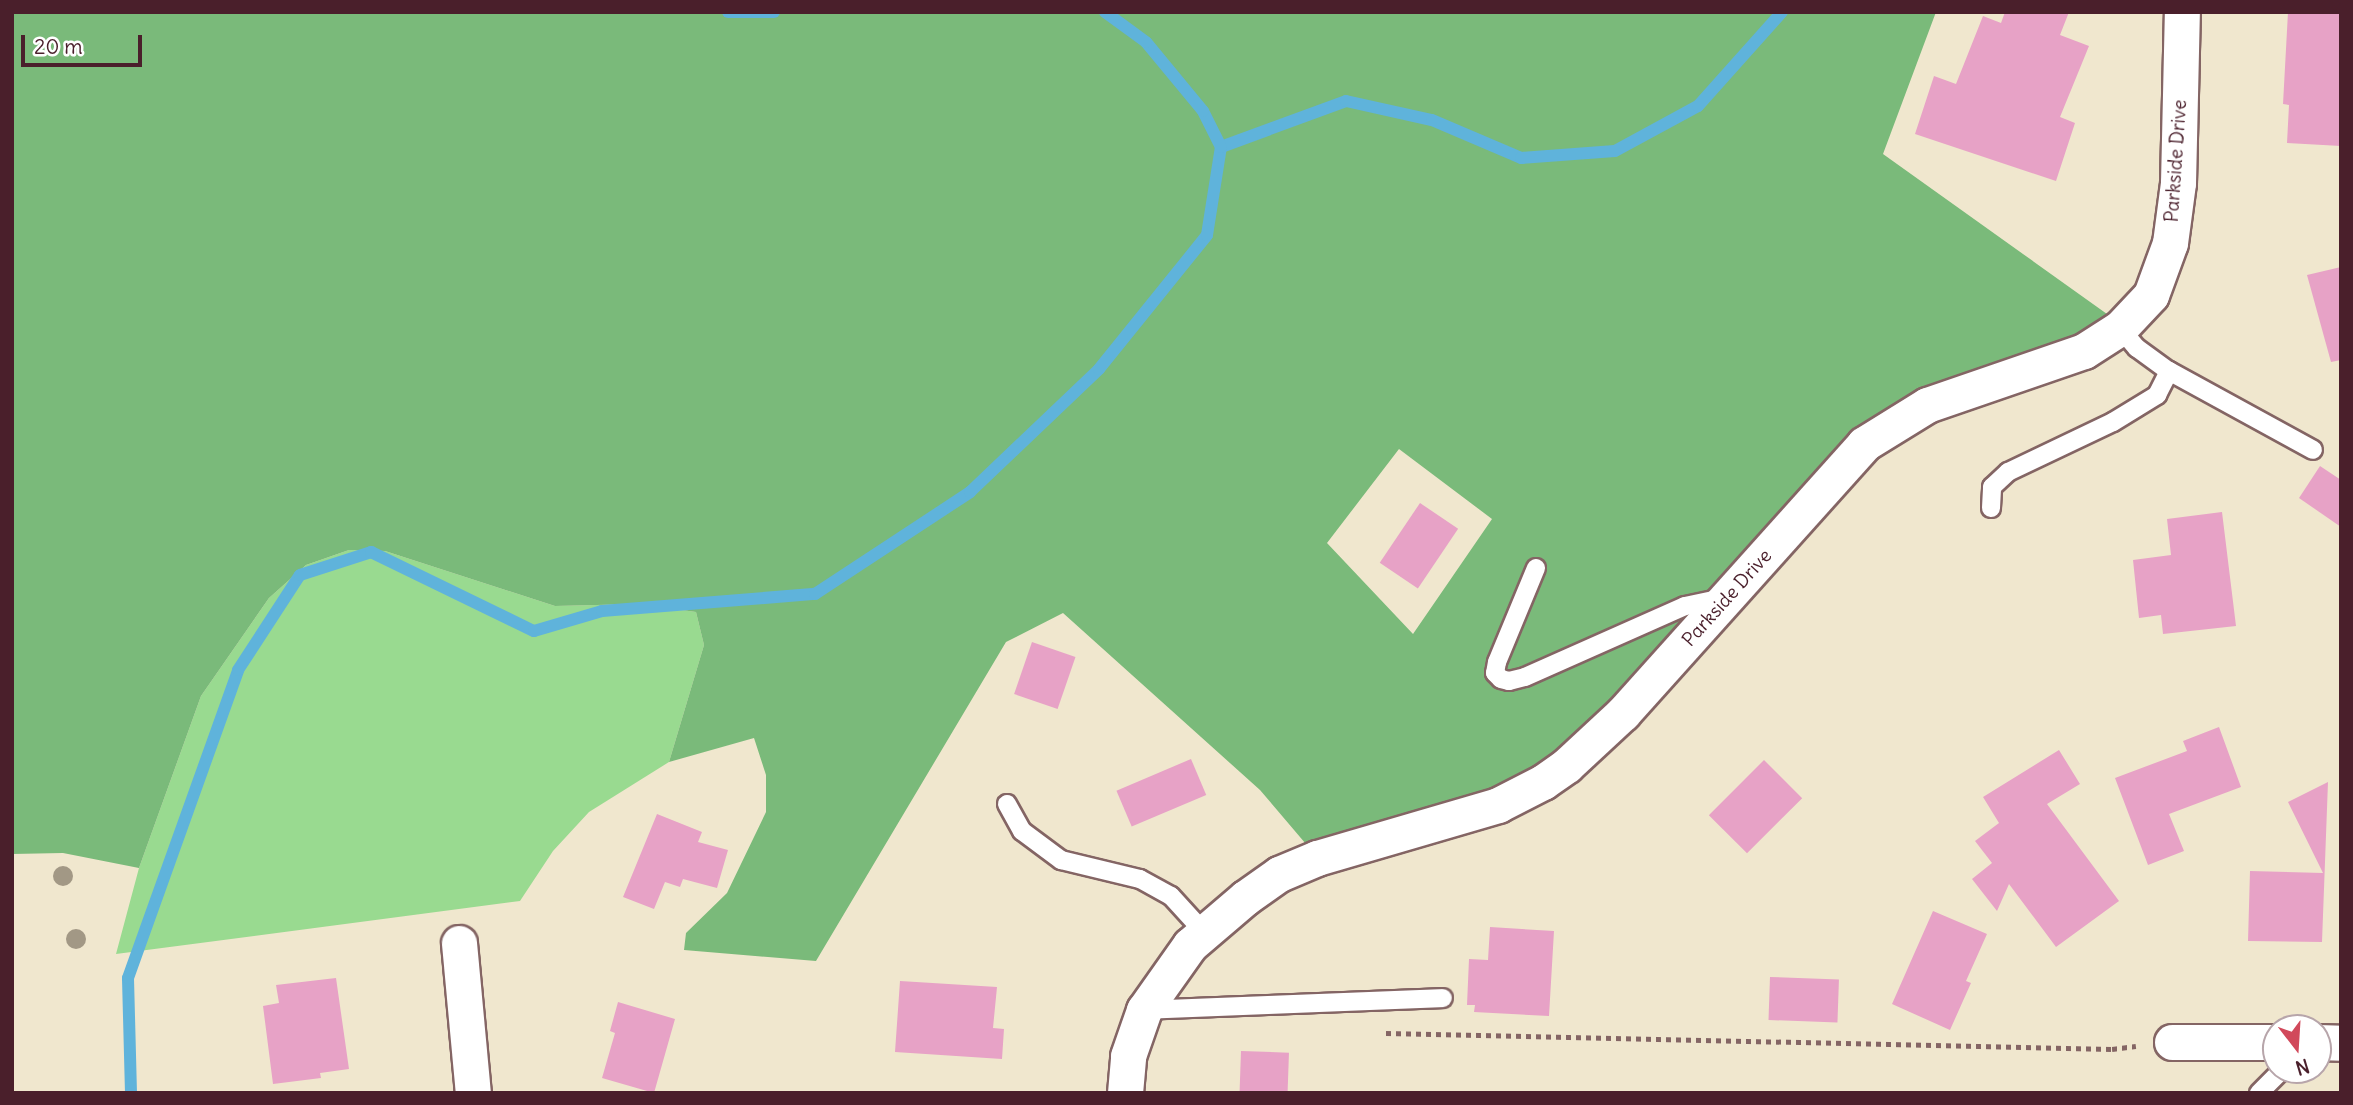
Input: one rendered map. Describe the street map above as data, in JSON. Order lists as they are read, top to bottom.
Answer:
{
  "streets": {
    "street": ["Parkside Drive"]
  },
  "scale_bar": "20 m",
  "north": "bottom"
}
